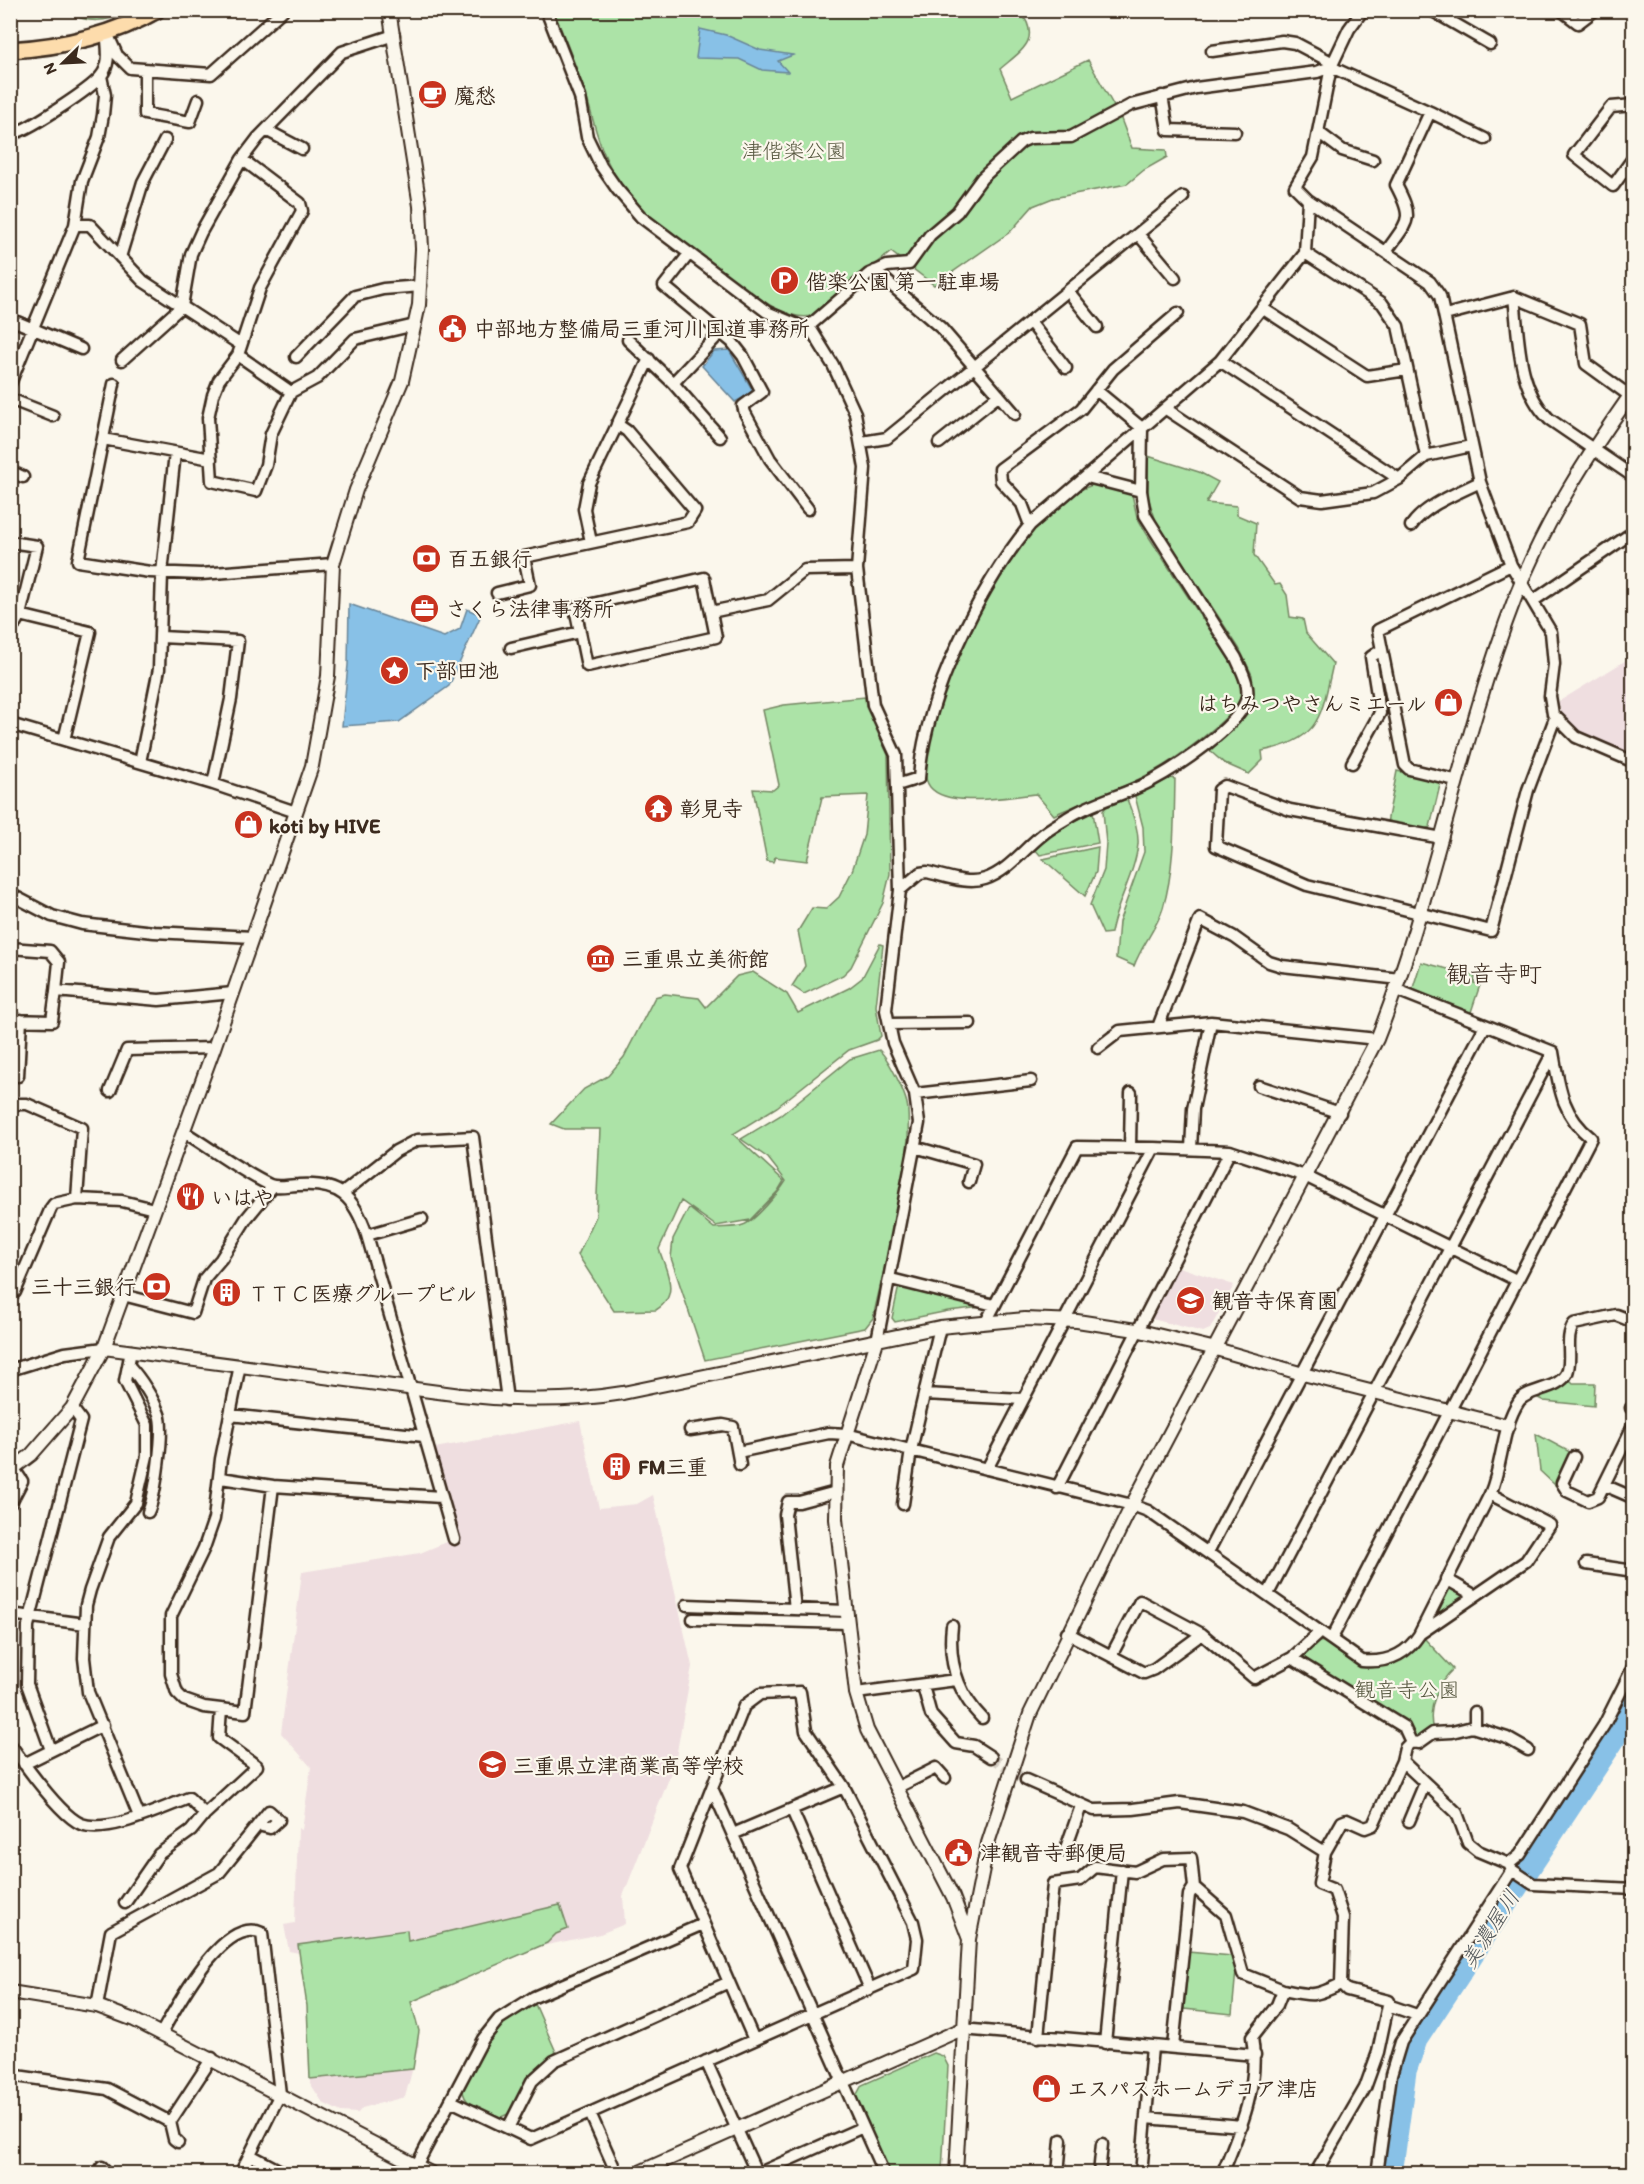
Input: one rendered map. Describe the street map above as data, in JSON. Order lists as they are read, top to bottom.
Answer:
{
  "districts": ["観音寺町"],
  "water": ["美濃屋川"],
  "parks": ["津偕楽公園", "観音寺公園"],
  "places": {
    "cafe": ["魔愁"],
    "parking": ["偕楽公園 第一駐車場"],
    "public building": ["中部地方整備局三重河川国道事務所", "津観音寺郵便局"],
    "bank": ["百五銀行", "三十三銀行"],
    "office": ["さくら法律事務所"],
    "place": ["下部田池"],
    "shop": ["はちみつやさんミエール", "koti by HIVE", "エスパスホームデコア津店"],
    "temple": ["彰見寺"],
    "museum": ["三重県立美術館"],
    "restaurant": ["いはや"],
    "building": ["ＴＴＣ医療グループビル", "FM三重"],
    "school or university": ["観音寺保育園", "三重県立津商業高等学校"]
  },
  "north": "bottom left"
}
